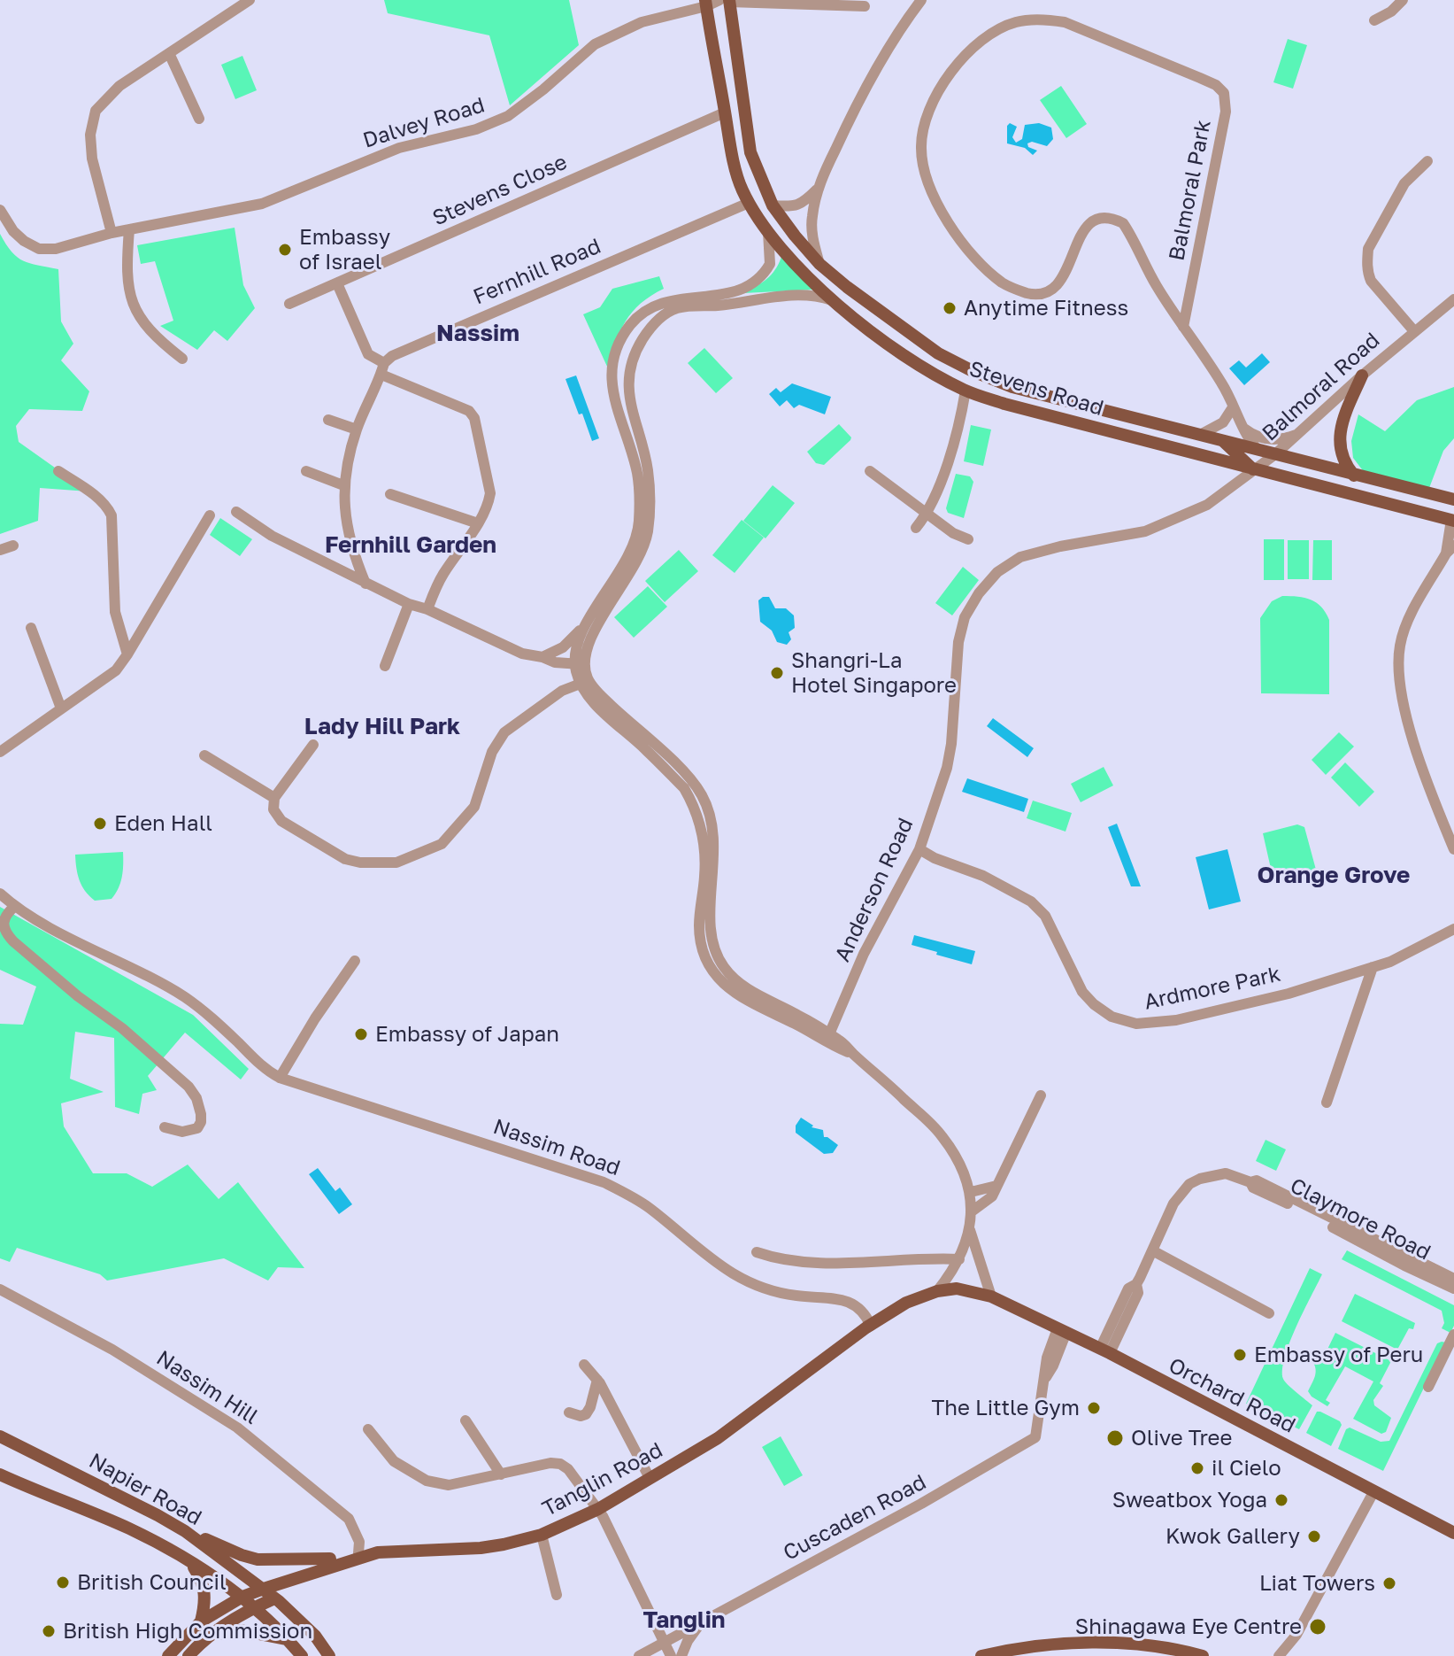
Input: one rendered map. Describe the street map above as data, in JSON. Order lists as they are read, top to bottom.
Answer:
{
  "streets": {
    "main road": [
      "Stevens Road",
      "Orchard Road",
      "Tanglin Road",
      "Napier Road"
    ],
    "street": [
      "Dalvey Road",
      "Stevens Close",
      "Balmoral Park",
      "Fernhill Road",
      "Balmoral Road",
      "Anderson Road",
      "Ardmore Park",
      "Nassim Road",
      "Claymore Road",
      "Nassim Hill",
      "Cuscaden Road"
    ]
  },
  "crossings": [
    ["Dalvey Road", "Stevens Road"],
    ["Stevens Close", "Stevens Road"],
    ["Balmoral Park", "Stevens Road"],
    ["Fernhill Road", "Stevens Road"],
    ["Balmoral Road", "Stevens Road"],
    ["Balmoral Road", "Anderson Road"],
    ["Stevens Road", "Anderson Road"],
    ["Anderson Road", "Ardmore Park"],
    ["Nassim Road", "Tanglin Road"],
    ["Claymore Road", "Orchard Road"],
    ["Orchard Road", "Tanglin Road"],
    ["Orchard Road", "Cuscaden Road"],
    ["Tanglin Road", "Napier Road"]
  ],
  "districts": [
    "Nassim",
    "Fernhill Garden",
    "Lady Hill Park",
    "Orange Grove",
    "Tanglin"
  ],
  "places": [
    "Embassy of Israel",
    "Anytime Fitness",
    "Shangri-La Hotel Singapore",
    "Eden Hall",
    "Embassy of Japan",
    "Embassy of Peru",
    "The Little Gym",
    "Olive Tree",
    "il Cielo",
    "Sweatbox Yoga",
    "Kwok Gallery",
    "British Council",
    "Liat Towers",
    "Shinagawa Eye Centre",
    "British High Commission"
  ]
}
